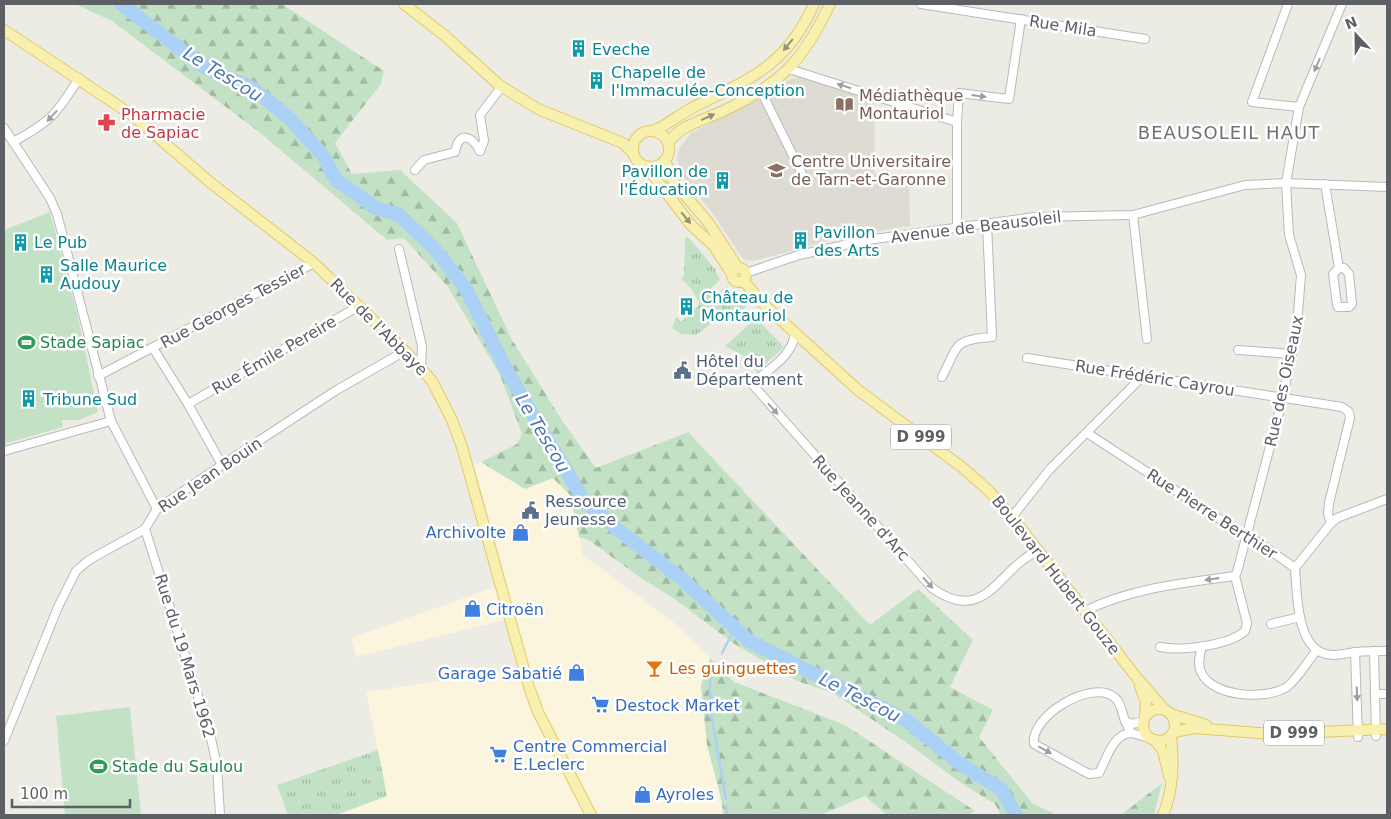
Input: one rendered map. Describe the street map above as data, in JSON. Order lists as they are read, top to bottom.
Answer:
{
  "streets": {
    "main road": ["Rue de l'Abbaye", "D 999", "Boulevard Hubert Gouze"],
    "street": [
      "Rue Mila",
      "Avenue de Beausoleil",
      "Rue Georges Tessier",
      "Rue Émile Pereire",
      "Rue Frédéric Cayrou",
      "Rue des Oiseaux",
      "Rue Jean Bouin",
      "Rue Jeanne d'Arc",
      "Rue Pierre Berthier",
      "Rue du 19 Mars 1962"
    ]
  },
  "crossings": [
    ["Avenue de Beausoleil", "Rue des Oiseaux"],
    ["Avenue de Beausoleil", "Boulevard Hubert Gouze"],
    ["Rue Georges Tessier", "Rue de l'Abbaye"],
    ["Rue de l'Abbaye", "Rue Émile Pereire"],
    ["Rue de l'Abbaye", "Rue Jean Bouin"],
    ["Rue Frédéric Cayrou", "Rue des Oiseaux"],
    ["Rue des Oiseaux", "Rue Pierre Berthier"],
    ["D 999", "Boulevard Hubert Gouze"],
    ["Rue Jean Bouin", "Rue du 19 Mars 1962"],
    ["Rue Jeanne d'Arc", "Boulevard Hubert Gouze"]
  ],
  "districts": ["BEAUSOLEIL HAUT"],
  "water": ["Le Tescou"],
  "places": {
    "building": [
      "Eveche",
      "Chapelle de l'Immaculée-Conception",
      "Pavillon de l'Éducation",
      "Pavillon des Arts",
      "Le Pub",
      "Salle Maurice Audouy",
      "Château de Montauriol",
      "Tribune Sud"
    ],
    "library": ["Médiathèque Montauriol"],
    "pharmacy": ["Pharmacie de Sapiac"],
    "school or university": ["Centre Universitaire de Tarn-et-Garonne"],
    "sports": ["Stade Sapiac", "Stade du Saulou"],
    "public building": ["Hôtel du Département", "Ressource Jeunesse"],
    "shop": [
      "Archivolte",
      "Citroën",
      "Garage Sabatié",
      "Ayroles"
    ],
    "bar": ["Les guinguettes"],
    "supermarket": ["Destock Market", "Centre Commercial E.Leclerc"]
  },
  "scale_bar": "100 m",
  "north": "top"
}
